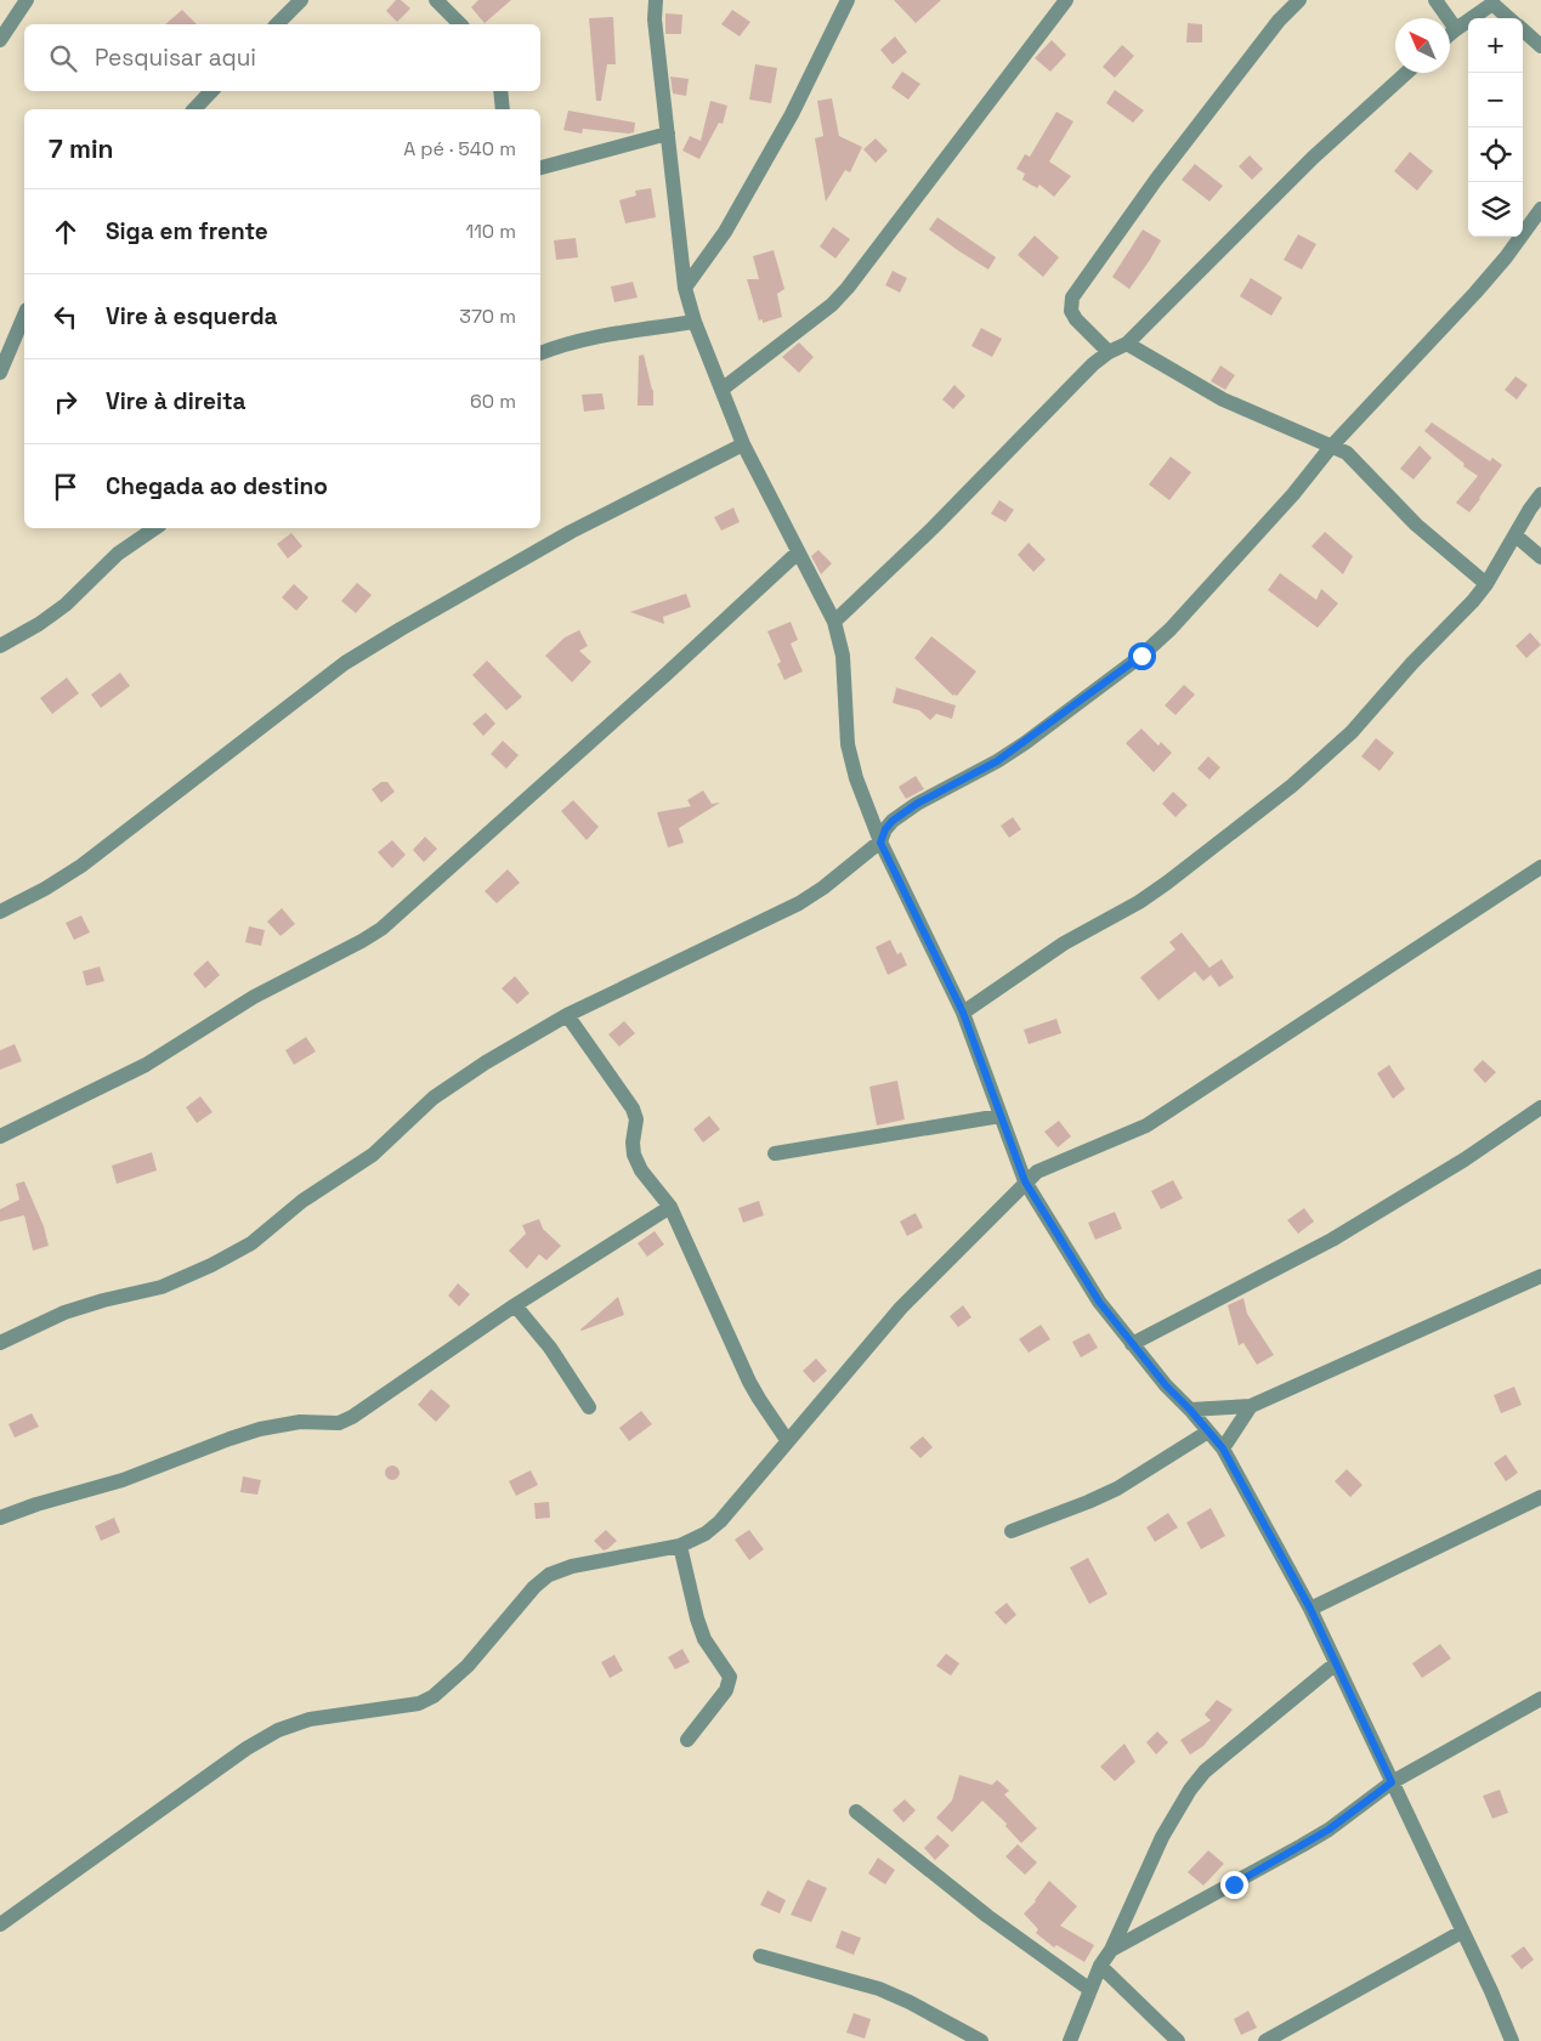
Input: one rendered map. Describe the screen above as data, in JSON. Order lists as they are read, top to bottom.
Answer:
{
  "north": "top left",
  "page": {
    "map_buttons": ["+", "−"],
    "search": "Pesquisar aqui",
    "heading": ["7 min", "A pé · 540 m"],
    "list": [
      ["Siga em frente", "110 m"],
      ["Vire à esquerda", "370 m"],
      ["Vire à direita", "60 m"],
      "Chegada ao destino"
    ]
  }
}
